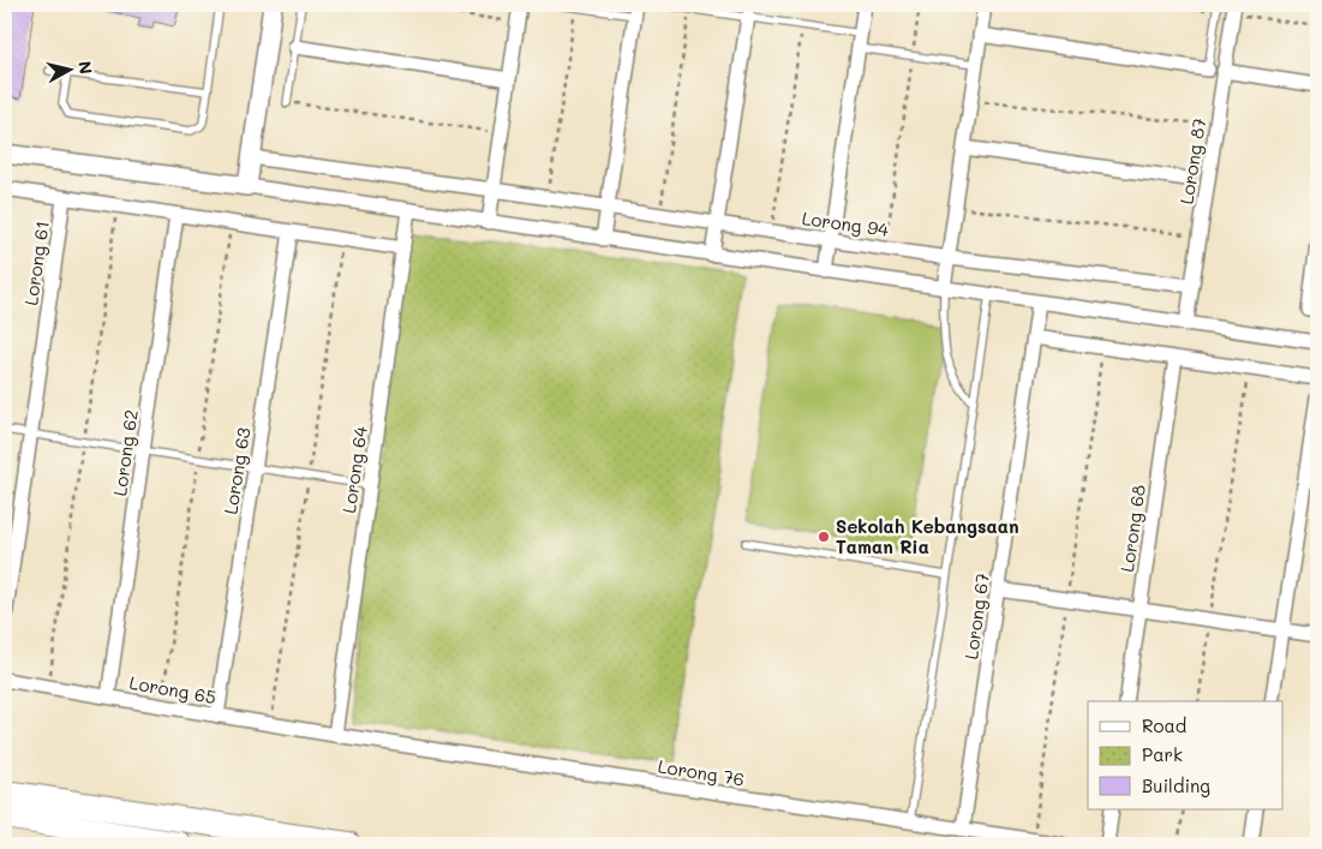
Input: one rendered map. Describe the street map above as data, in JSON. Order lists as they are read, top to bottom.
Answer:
{
  "streets": {
    "street": [
      "Lorong 87",
      "Lorong 94",
      "Lorong 61",
      "Lorong 62",
      "Lorong 64",
      "Lorong 63",
      "Lorong 68",
      "Lorong 67",
      "Lorong 65",
      "Lorong 76"
    ]
  },
  "crossings": [
    ["Lorong 87", "Lorong 94"],
    ["Lorong 62", "Lorong 65"],
    ["Lorong 64", "Lorong 65"],
    ["Lorong 64", "Lorong 76"],
    ["Lorong 63", "Lorong 65"],
    ["Lorong 67", "Lorong 76"],
    ["Lorong 65", "Lorong 76"]
  ],
  "places": ["Sekolah Kebangsaan Taman Ria"],
  "legend": ["Road", "Park", "Building"],
  "north": "right"
}
